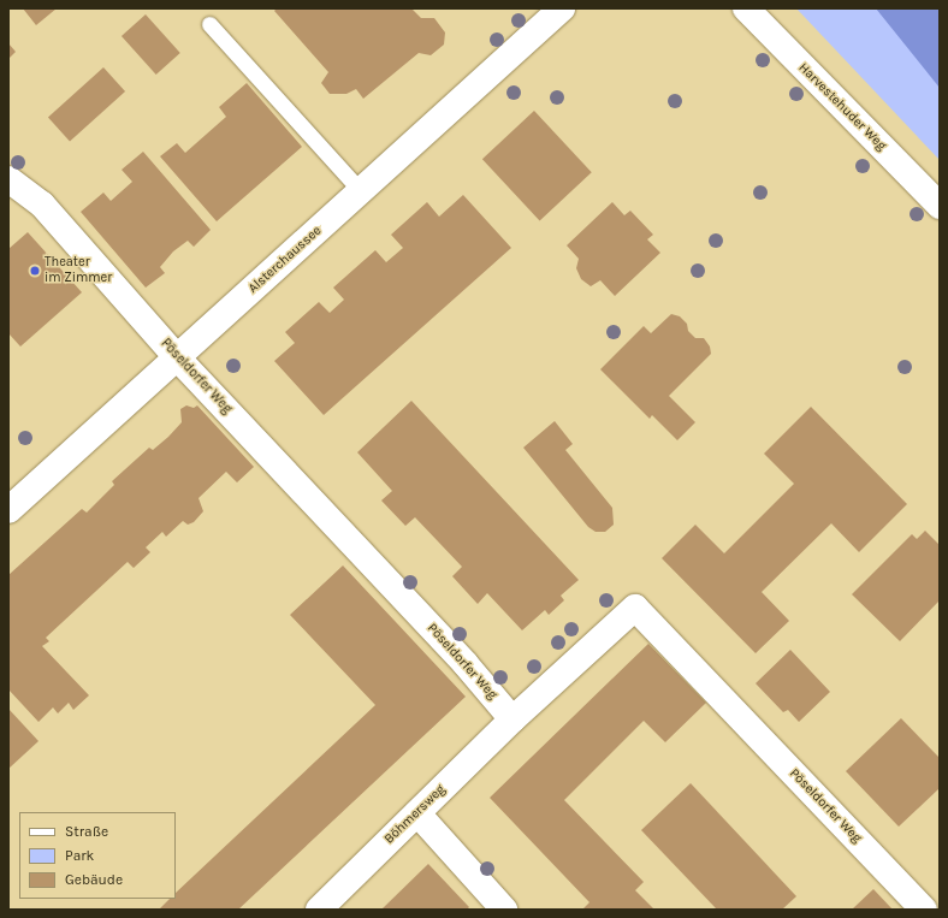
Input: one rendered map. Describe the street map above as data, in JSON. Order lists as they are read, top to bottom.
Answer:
{
  "streets": {
    "street": [
      "Harvestehuder Weg",
      "Alsterchaussee",
      "Pöseldorfer Weg",
      "Böhmersweg"
    ]
  },
  "crossings": [
    ["Alsterchaussee", "Pöseldorfer Weg"],
    ["Pöseldorfer Weg", "Böhmersweg"]
  ],
  "places": ["Theater im Zimmer"],
  "legend": ["Straße", "Park", "Gebäude"]
}
